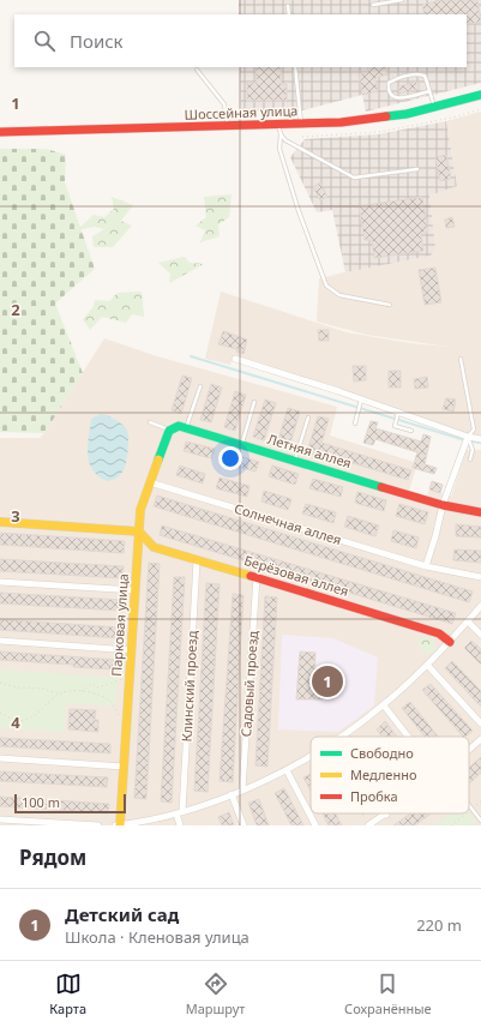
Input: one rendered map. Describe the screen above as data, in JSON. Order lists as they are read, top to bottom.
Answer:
{
  "streets": {
    "street": [
      "Шоссейная улица",
      "Летняя аллея",
      "Солнечная аллея",
      "Берёзовая аллея",
      "Парковая улица",
      "Садовый проезд",
      "Клинский проезд"
    ]
  },
  "crossings": [
    ["Летняя аллея", "Парковая улица"],
    ["Солнечная аллея", "Парковая улица"],
    ["Берёзовая аллея", "Парковая улица"],
    ["Берёзовая аллея", "Садовый проезд"],
    ["Берёзовая аллея", "Клинский проезд"]
  ],
  "legend": ["Свободно", "Медленно", "Пробка"],
  "scale_bar": "100 m",
  "page": {
    "search": "Поиск",
    "pins": "1",
    "scale": "100 m",
    "heading": "Рядом",
    "list": [
      {
        "mark": "1",
        "name": "Детский сад",
        "note": "Школа · Кленовая улица",
        "value": "220 m"
      }
    ],
    "nav": ["Карта", "Маршрут", "Сохранённые"]
  },
  "grid": {
    "rows": [
      "1",
      "2",
      "3",
      "4"
    ]
  }
}
